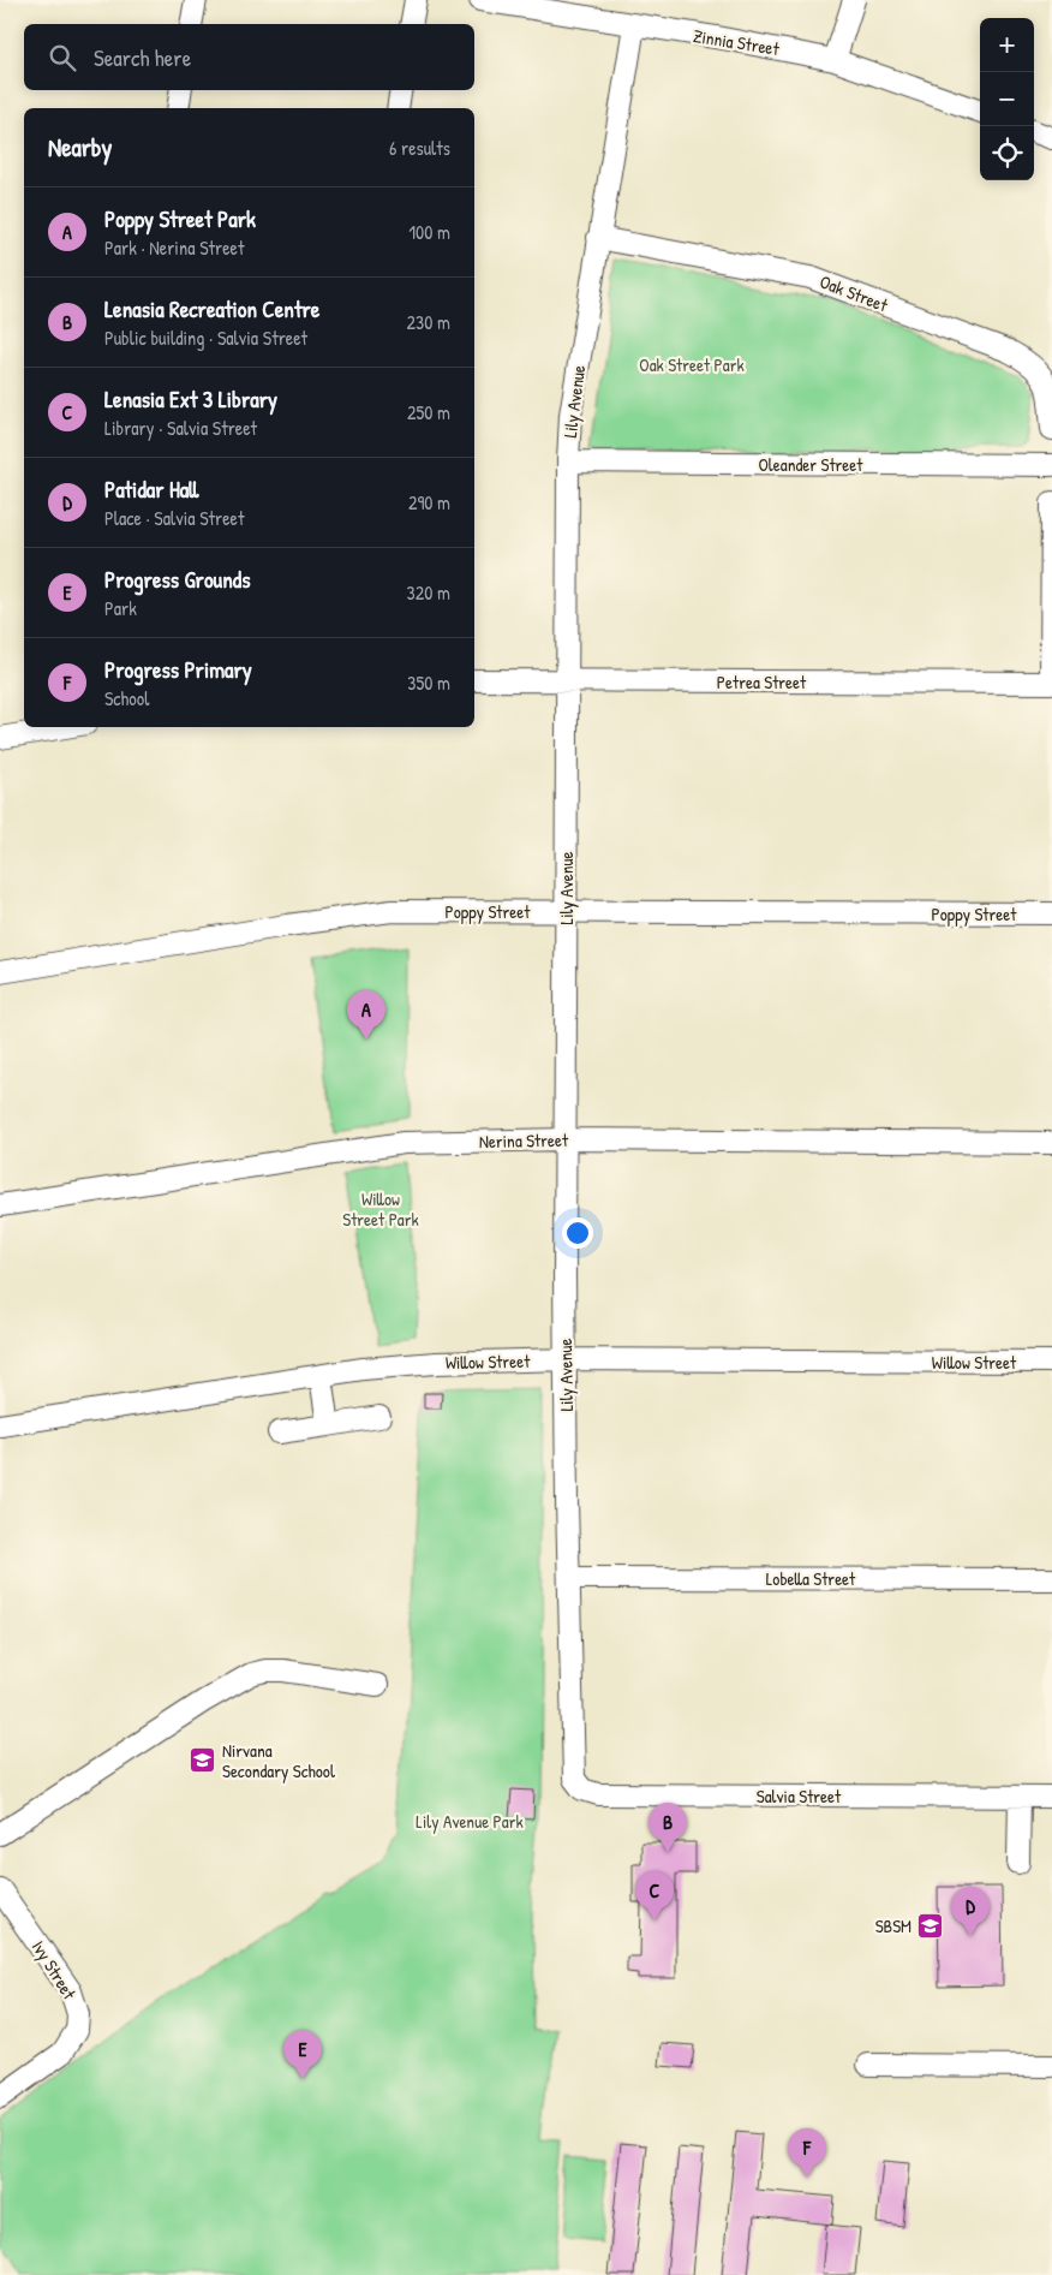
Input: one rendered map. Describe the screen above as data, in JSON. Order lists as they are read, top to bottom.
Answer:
{
  "streets": {
    "street": [
      "Zinnia Street",
      "Oak Street",
      "Lily Avenue",
      "Oleander Street",
      "Petrea Street",
      "Poppy Street",
      "Nerina Street",
      "Willow Street",
      "Lobella Street",
      "Salvia Street",
      "Ivy Street"
    ]
  },
  "crossings": [
    ["Zinnia Street", "Lily Avenue"],
    ["Oak Street", "Lily Avenue"],
    ["Lily Avenue", "Oleander Street"],
    ["Lily Avenue", "Petrea Street"],
    ["Lily Avenue", "Poppy Street"],
    ["Lily Avenue", "Nerina Street"],
    ["Lily Avenue", "Willow Street"],
    ["Lily Avenue", "Lobella Street"],
    ["Lily Avenue", "Salvia Street"]
  ],
  "parks": ["Oak Street Park", "Willow Street Park", "Lily Avenue Park"],
  "places": {
    "school or university": ["Nirvana Secondary School", "SBSM"]
  },
  "page": {
    "map_buttons": ["+", "−"],
    "search": "Search here",
    "heading": ["Nearby", "6 results"],
    "list": [
      {
        "mark": "A",
        "name": "Poppy Street Park",
        "note": "Park · Nerina Street",
        "value": "100 m"
      },
      {
        "mark": "B",
        "name": "Lenasia Recreation Centre",
        "note": "Public building · Salvia Street",
        "value": "230 m"
      },
      {
        "mark": "C",
        "name": "Lenasia Ext 3 Library",
        "note": "Library · Salvia Street",
        "value": "250 m"
      },
      {
        "mark": "D",
        "name": "Patidar Hall",
        "note": "Place · Salvia Street",
        "value": "290 m"
      },
      {
        "mark": "E",
        "name": "Progress Grounds",
        "note": "Park",
        "value": "320 m"
      },
      {
        "mark": "F",
        "name": "Progress Primary",
        "note": "School",
        "value": "350 m"
      }
    ],
    "pins": [
      "A",
      "B",
      "C",
      "D",
      "E",
      "F"
    ]
  }
}
